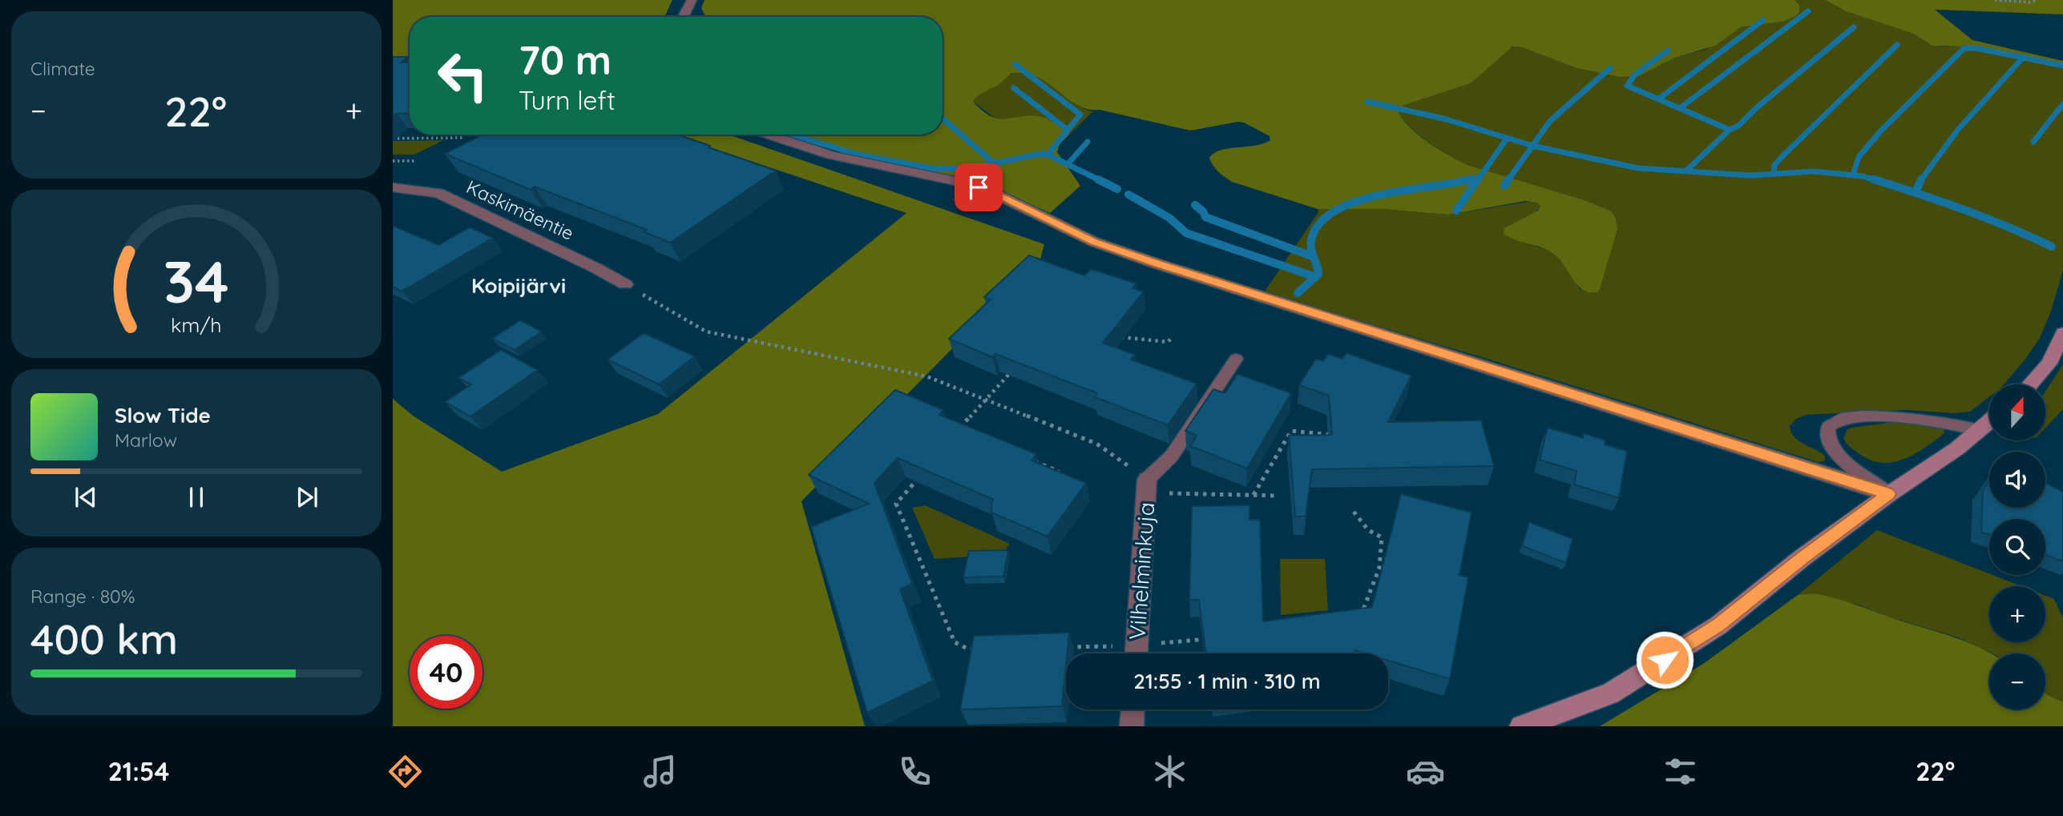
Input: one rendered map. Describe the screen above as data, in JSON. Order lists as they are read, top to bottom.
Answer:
{
  "streets": {
    "street": ["Kaskimäentie", "Vilhelminkuja"]
  },
  "districts": ["Koipijärvi"],
  "north": "top",
  "page": {
    "tile": [
      "Climate",
      ["Range · 80%", "400 km"]
    ],
    "turn": ["70 m", "Turn left"],
    "heat": ["−", "22°", "+"],
    "map_buttons": ["+", "−"],
    "song": ["Slow Tide", "Marlow"],
    "limit": "40",
    "trip": "21:55 · 1 min · 310 m",
    "tabs": ["21:54", "22°"],
    "gauge": ["34", "km/h"]
  }
}
